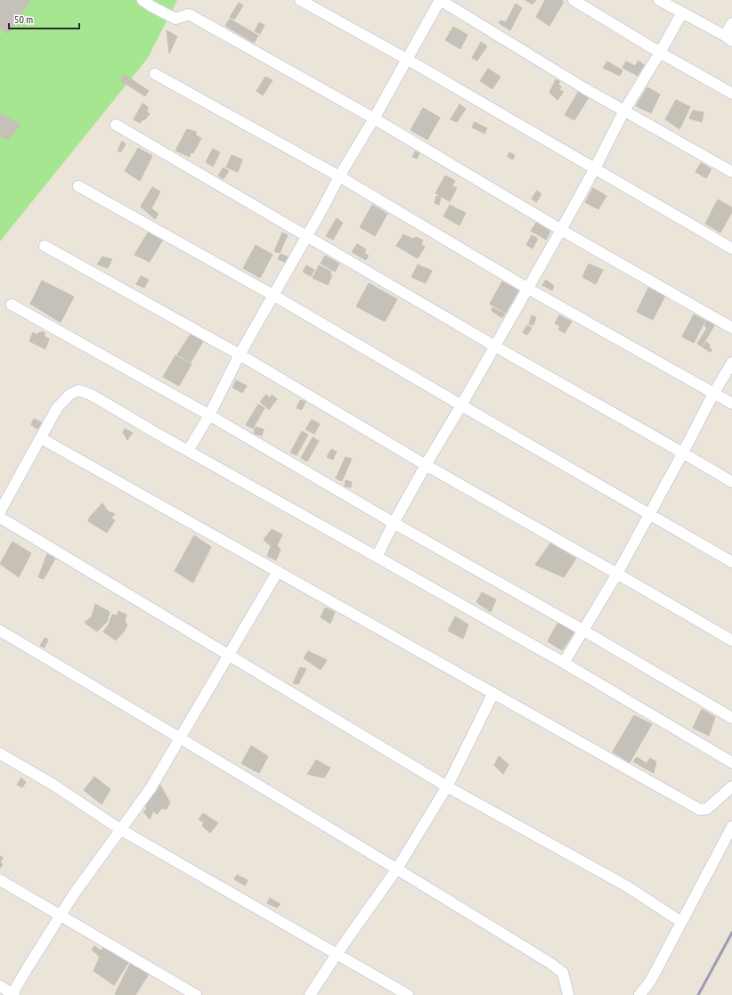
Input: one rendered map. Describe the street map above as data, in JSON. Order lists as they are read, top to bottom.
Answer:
{
  "scale_bar": "50 m"
}
